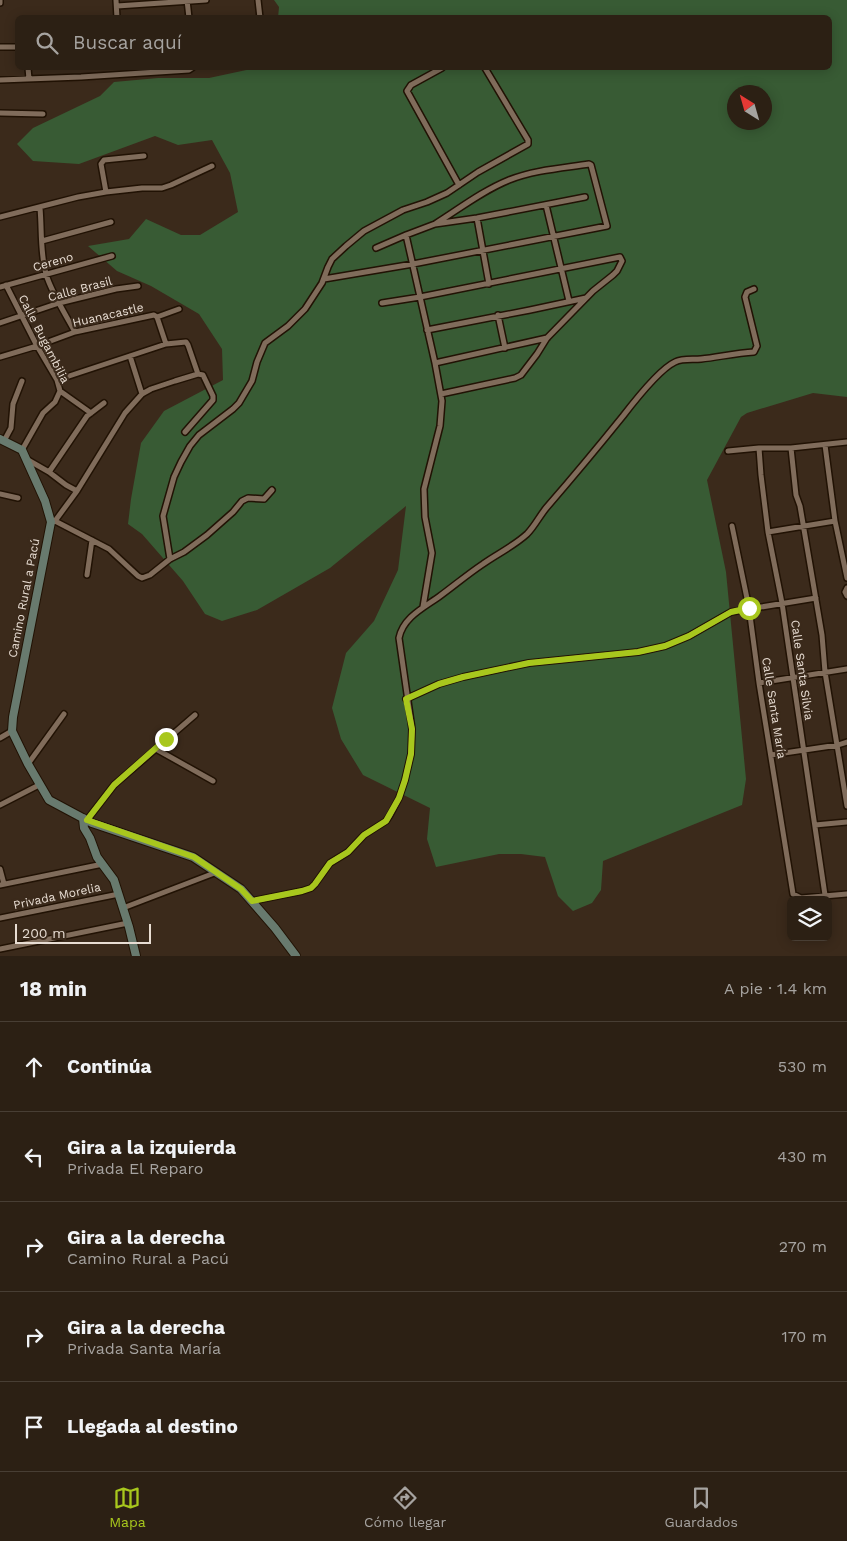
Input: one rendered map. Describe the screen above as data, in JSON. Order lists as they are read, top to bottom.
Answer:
{
  "streets": {
    "street": [
      "Cereno",
      "Calle Brasil",
      "Huanacastle",
      "Calle Bugambilia",
      "Camino Rural a Pacú",
      "Calle Santa Silvia",
      "Calle Santa María",
      "Privada Morelia"
    ]
  },
  "crossings": [
    ["Cereno", "Calle Bugambilia"],
    ["Calle Brasil", "Calle Bugambilia"],
    ["Huanacastle", "Calle Bugambilia"],
    ["Calle Bugambilia", "Camino Rural a Pacú"],
    ["Calle Santa Silvia", "Calle Santa María"]
  ],
  "scale_bar": "200 m",
  "north": "top left",
  "page": {
    "search": "Buscar aquí",
    "scale": "200 m",
    "heading": ["18 min", "A pie · 1.4 km"],
    "list": [
      ["Continúa", "530 m"],
      ["Gira a la izquierda", "Privada El Reparo", "430 m"],
      ["Gira a la derecha", "Camino Rural a Pacú", "270 m"],
      ["Gira a la derecha", "Privada Santa María", "170 m"],
      "Llegada al destino"
    ],
    "nav": ["Mapa", "Cómo llegar", "Guardados"]
  }
}
